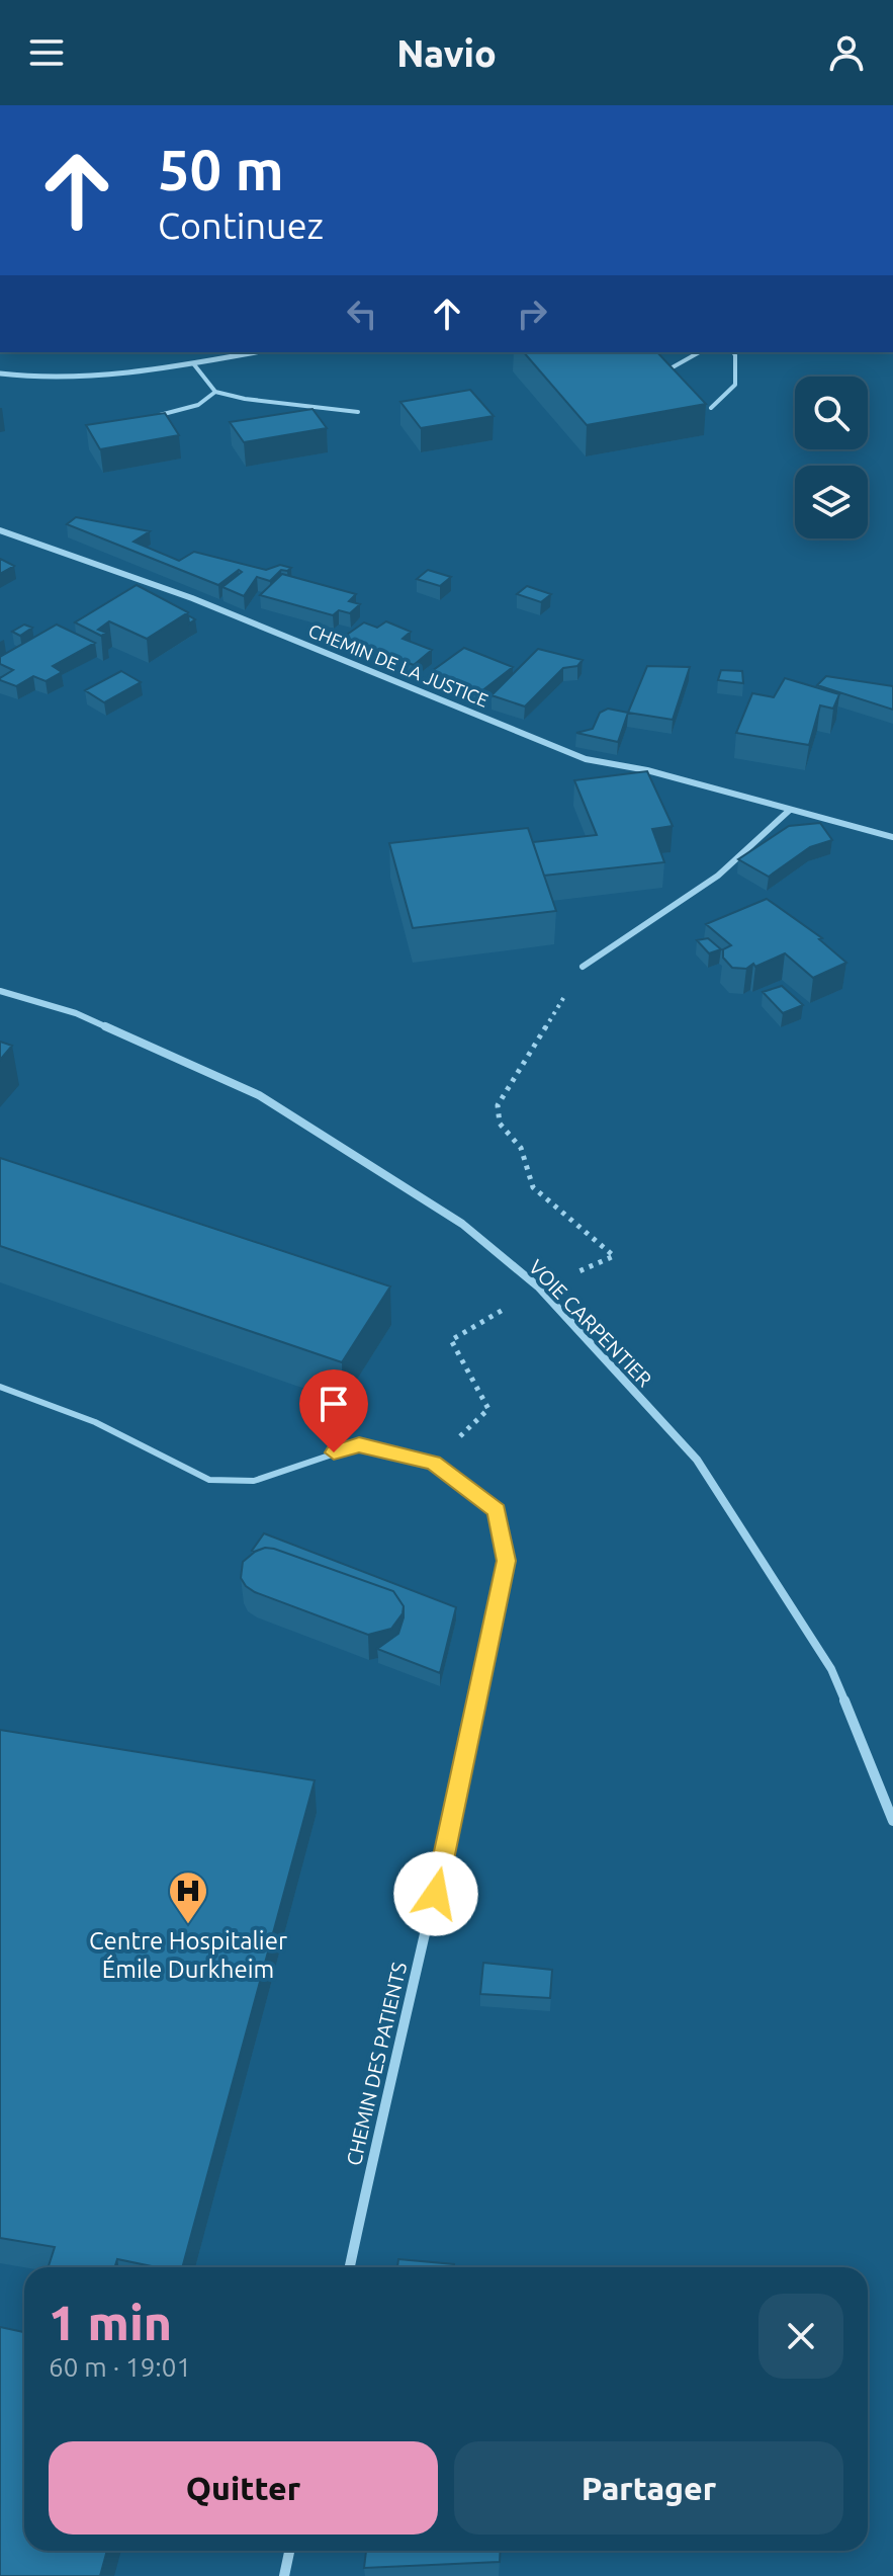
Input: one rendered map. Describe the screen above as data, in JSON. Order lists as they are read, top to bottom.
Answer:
{
  "streets": {
    "street": ["CHEMIN DE LA JUSTICE", "VOIE CARPENTIER", "CHEMIN DES PATIENTS"]
  },
  "places": {
    "hospital": ["Centre Hospitalier Émile Durkheim"]
  },
  "page": {
    "header": "Navio",
    "turn": ["50 m", "Continuez"],
    "heading": ["1 min", "60 m · 19:01"],
    "buttons": ["Quitter", "Partager"]
  }
}
